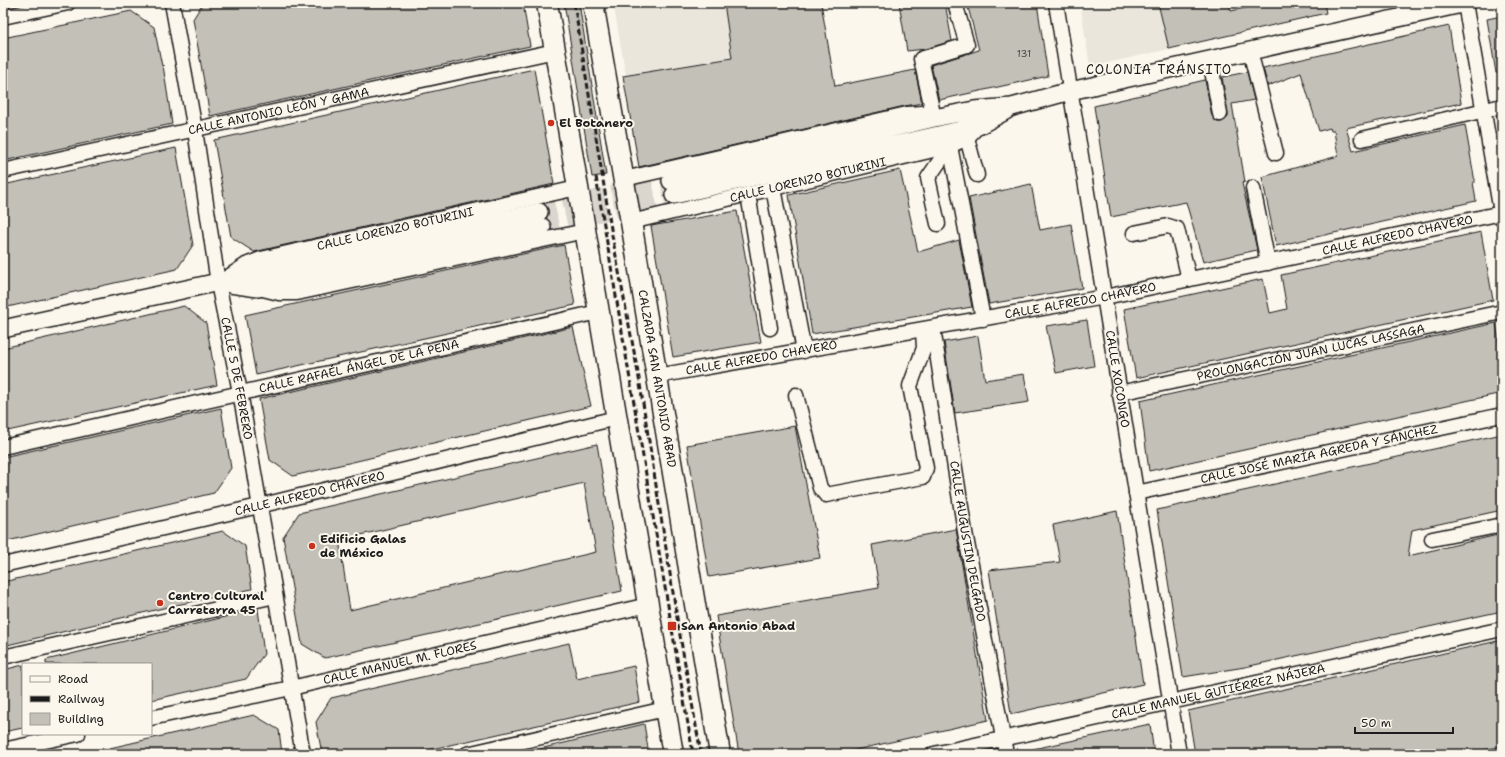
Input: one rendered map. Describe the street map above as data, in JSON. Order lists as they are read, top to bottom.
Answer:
{
  "streets": {
    "highway": ["CALZADA SAN ANTONIO ABAD"],
    "main road": ["CALLE LORENZO BOTURINI"],
    "street": [
      "CALLE ANTONIO LEÓN Y GAMA",
      "CALLE ALFREDO CHAVERO",
      "PROLONGACIÓN JUAN LUCAS LASSAGA",
      "CALLE RAFAÉL ÁNGEL DE LA PEÑA",
      "CALLE 5 DE FEBRERO",
      "CALLE XOCONGO",
      "CALLE JOSÉ MARÍA AGREDA Y SÁNCHEZ",
      "CALLE AUGUSTIN DELGADO",
      "CALLE MANUEL M. FLORES",
      "CALLE MANUEL GUTIÉRREZ NÁJERA"
    ]
  },
  "crossings": [
    ["CALLE ANTONIO LEÓN Y GAMA", "CALLE 5 DE FEBRERO"],
    ["CALLE LORENZO BOTURINI", "CALZADA SAN ANTONIO ABAD"],
    ["CALLE LORENZO BOTURINI", "CALLE 5 DE FEBRERO"],
    ["CALLE LORENZO BOTURINI", "CALLE XOCONGO"],
    ["CALLE ALFREDO CHAVERO", "CALZADA SAN ANTONIO ABAD"],
    ["CALLE ALFREDO CHAVERO", "CALLE 5 DE FEBRERO"],
    ["CALLE ALFREDO CHAVERO", "CALLE XOCONGO"],
    ["CALLE ALFREDO CHAVERO", "CALLE AUGUSTIN DELGADO"],
    ["PROLONGACIÓN JUAN LUCAS LASSAGA", "CALLE XOCONGO"],
    ["CALLE RAFAÉL ÁNGEL DE LA PEÑA", "CALLE 5 DE FEBRERO"],
    ["CALLE 5 DE FEBRERO", "CALLE MANUEL M. FLORES"],
    ["CALLE XOCONGO", "CALLE JOSÉ MARÍA AGREDA Y SÁNCHEZ"],
    ["CALLE XOCONGO", "CALLE MANUEL GUTIÉRREZ NÁJERA"],
    ["CALLE AUGUSTIN DELGADO", "CALLE MANUEL GUTIÉRREZ NÁJERA"]
  ],
  "districts": ["COLONIA TRÁNSITO"],
  "places": {
    "other": ["El Botanero", "Edificio Galas de México", "Centro Cultural Carreterra 45"],
    "transit": ["San Antonio Abad"]
  },
  "house_numbers": ["131"],
  "legend": ["Road", "Railway", "Building"],
  "scale_bar": "50 m"
}
